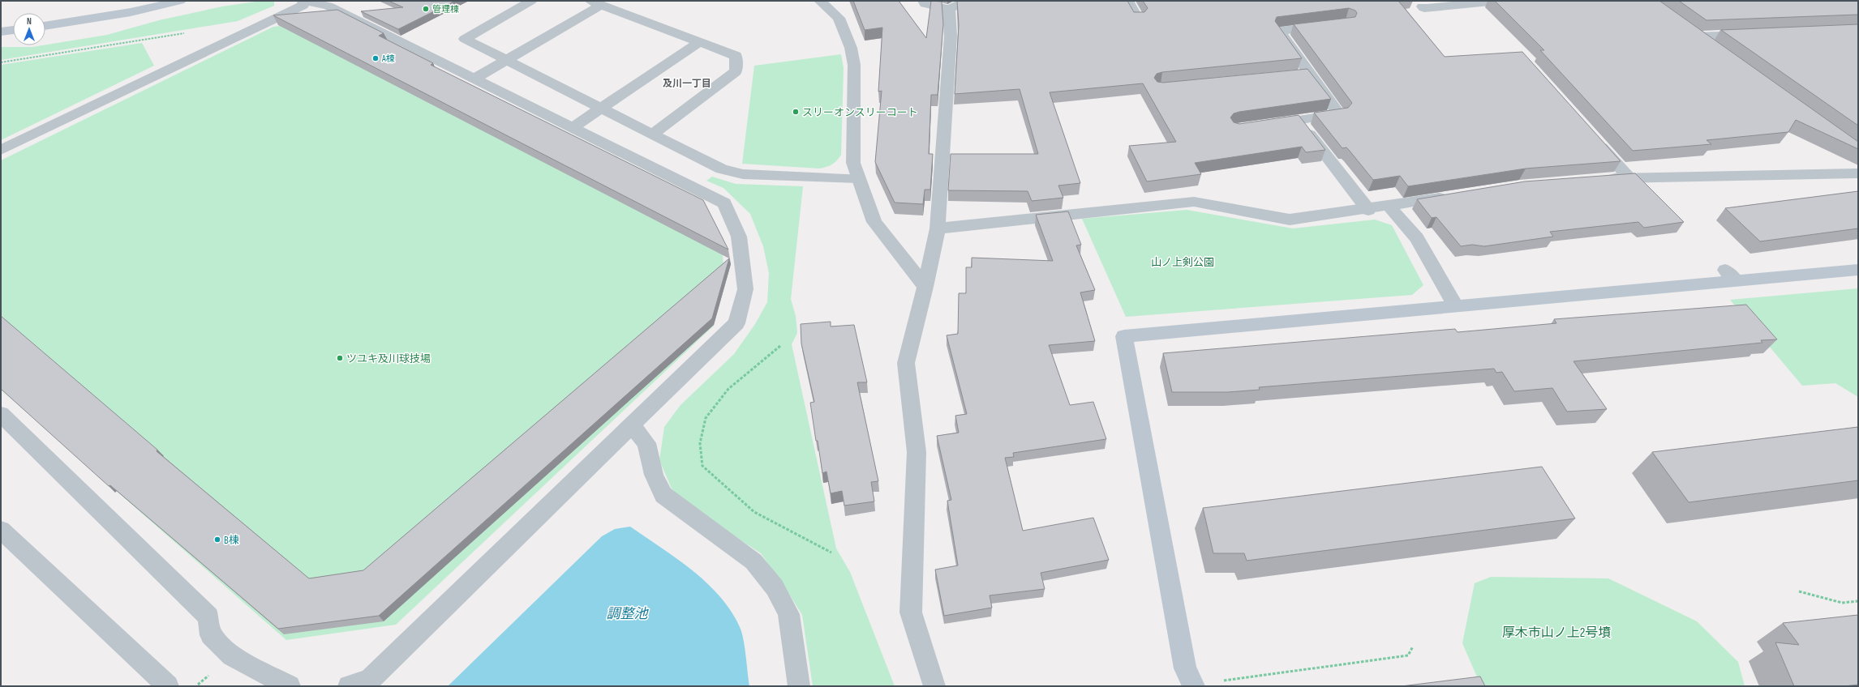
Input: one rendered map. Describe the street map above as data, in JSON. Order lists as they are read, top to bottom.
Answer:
{
  "districts": ["及川一丁目"],
  "water": ["調整池"],
  "parks": ["山ノ上剣公園", "厚木市山ノ上2号墳"],
  "places": [
    "管理棟",
    "A棟",
    "スリーオンスリーコート",
    "ツユキ及川球技場",
    "B棟"
  ],
  "north": "top"
}
